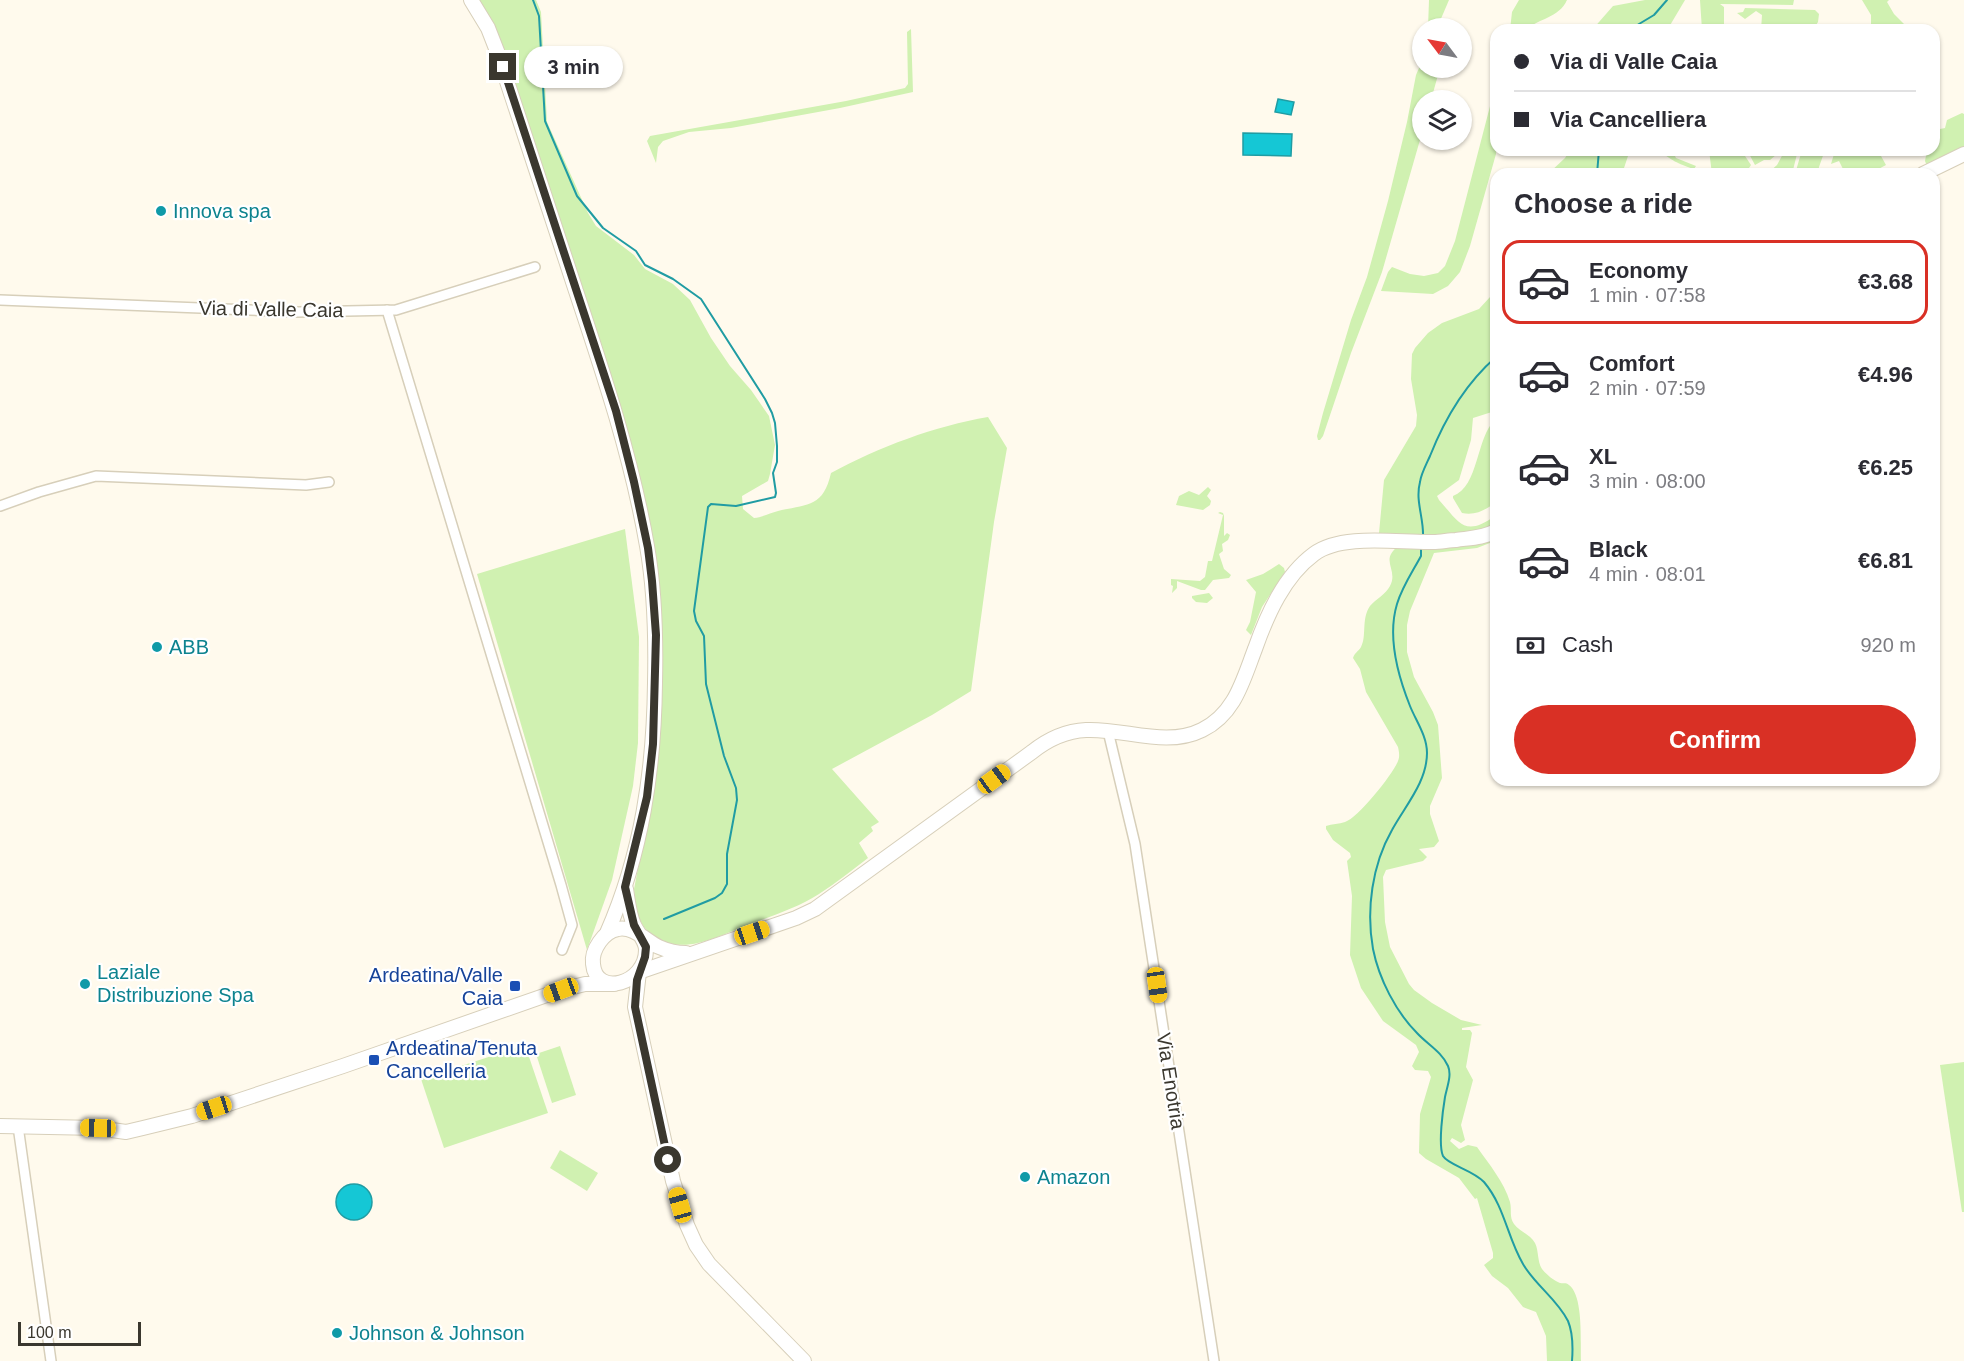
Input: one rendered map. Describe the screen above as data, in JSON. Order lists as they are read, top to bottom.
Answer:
{
  "streets": {
    "street": ["Via di Valle Caia", "Via Enotria"]
  },
  "places": {
    "other": [
      "Innova spa",
      "ABB",
      "Laziale Distribuzione Spa",
      "Amazon",
      "Johnson & Johnson"
    ],
    "transit": ["Ardeatina/Valle Caia", "Ardeatina/Tenuta Cancelleria"]
  },
  "scale_bar": "100 m",
  "north": "top left",
  "page": {
    "banner": ["Via di Valle Caia", "Via Cancelliera"],
    "bubble": "3 min",
    "heading": "Choose a ride",
    "list": [
      {
        "name": "Economy",
        "note": "1 min · 07:58",
        "value": "€3.68"
      },
      {
        "name": "Comfort",
        "note": "2 min · 07:59",
        "value": "€4.96"
      },
      {
        "name": "XL",
        "note": "3 min · 08:00",
        "value": "€6.25"
      },
      {
        "name": "Black",
        "note": "4 min · 08:01",
        "value": "€6.81"
      }
    ],
    "pay": ["Cash", "920 m"],
    "buttons": "Confirm",
    "scale": "100 m"
  }
}
